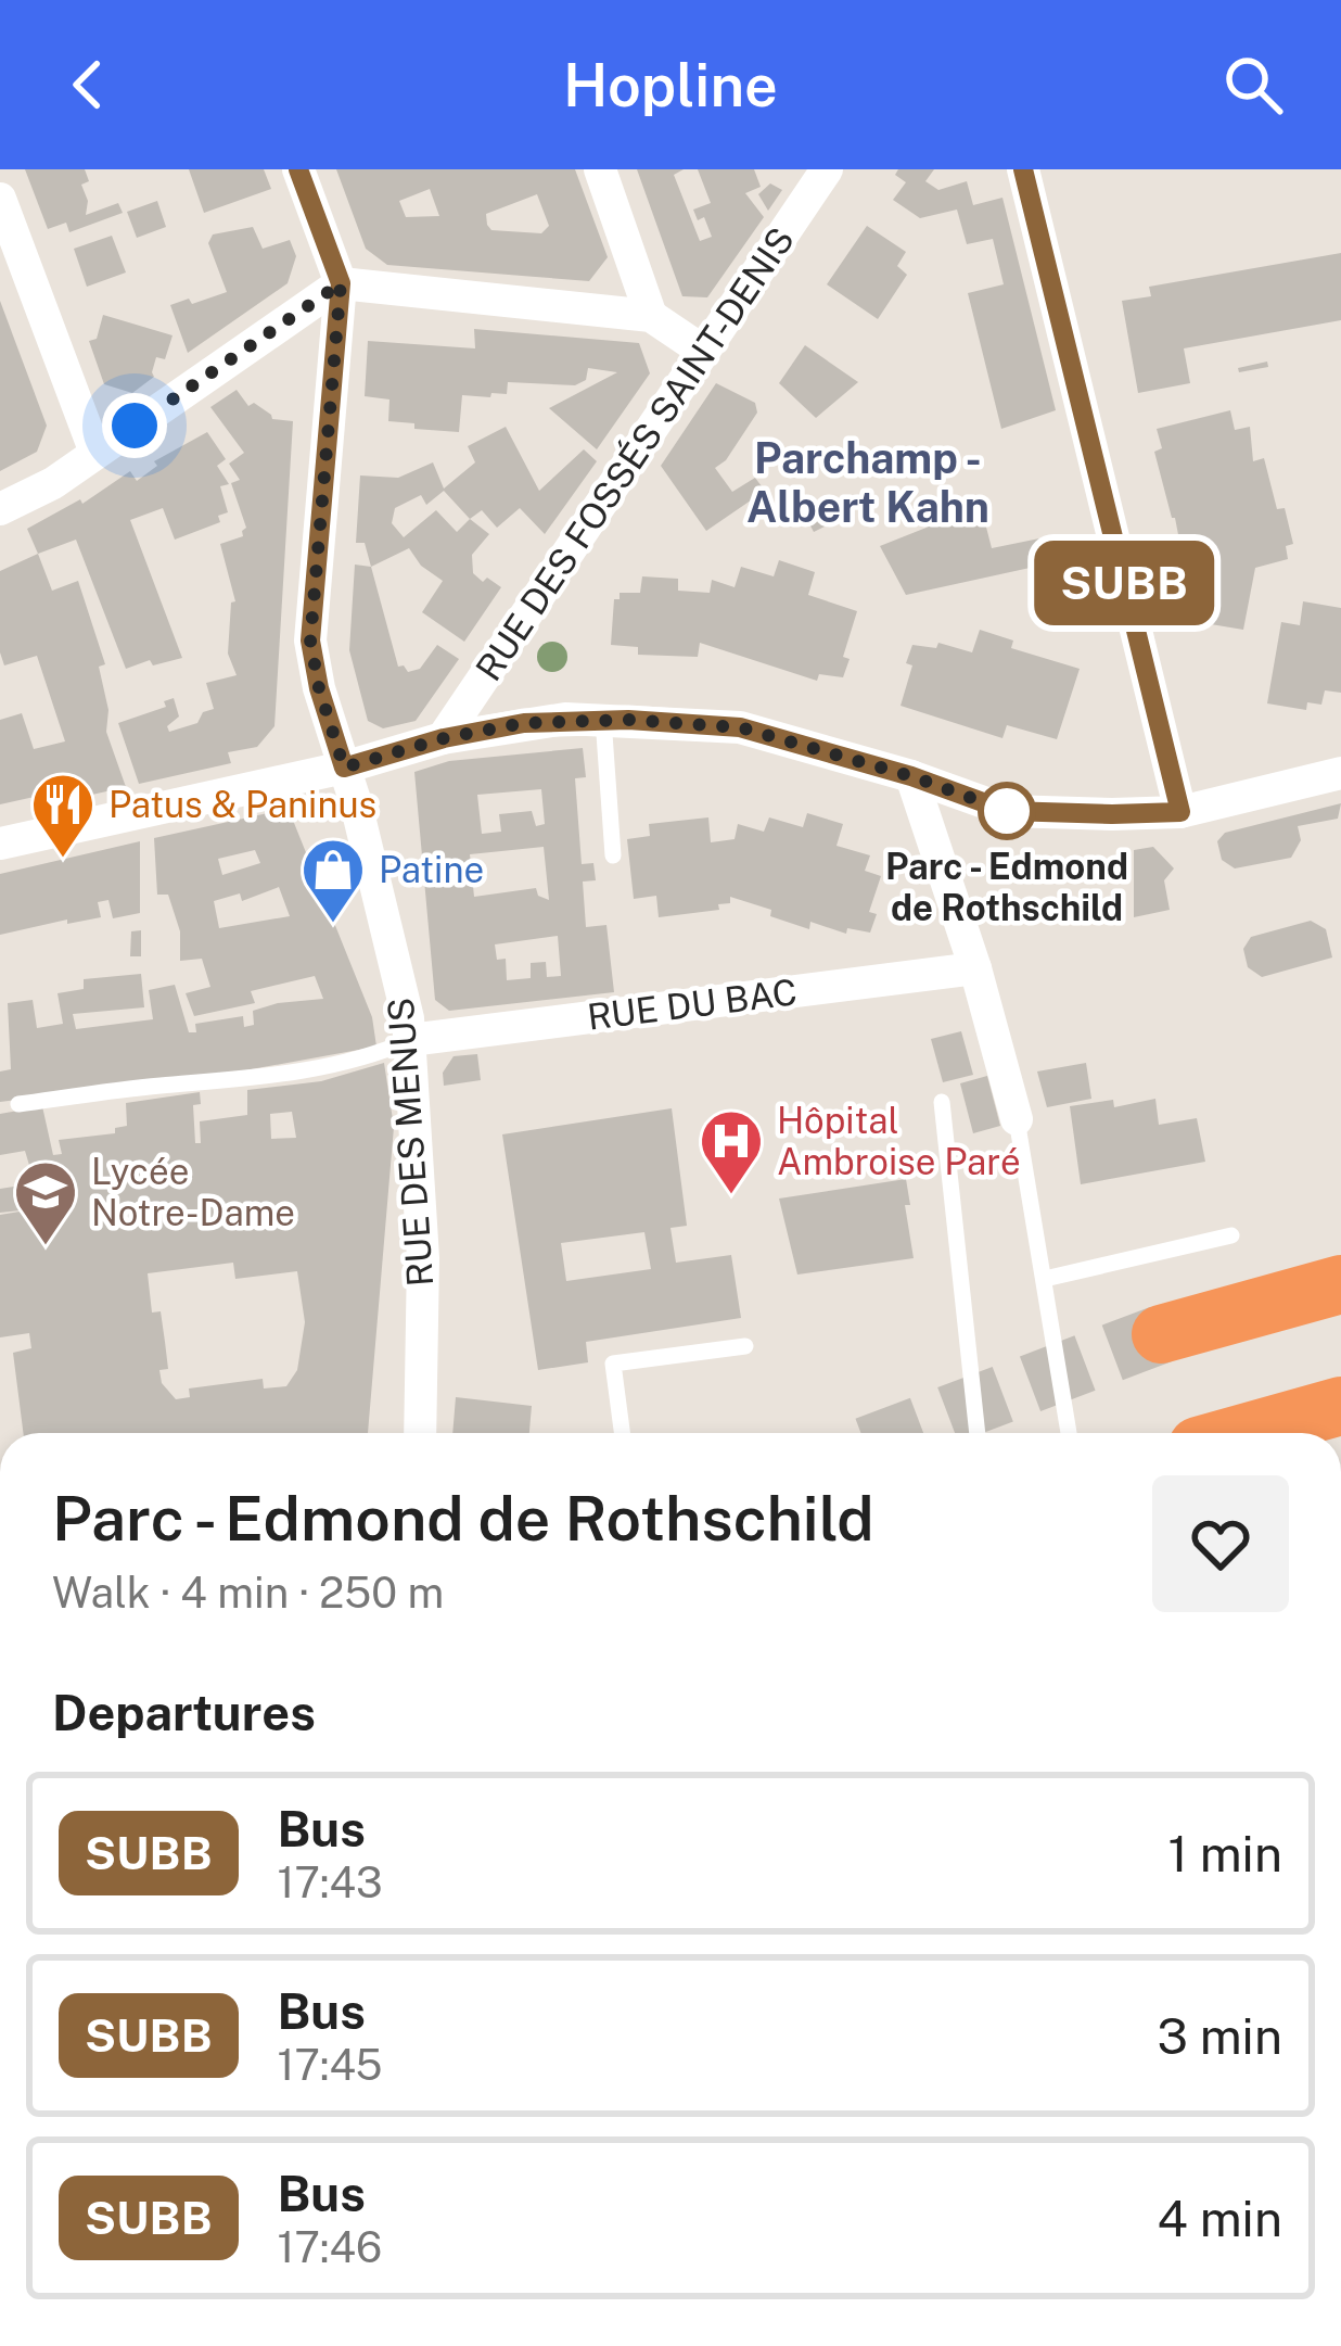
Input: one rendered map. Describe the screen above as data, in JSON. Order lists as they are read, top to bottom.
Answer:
{
  "streets": {
    "street": ["RUE DES FOSSÉS SAINT-DENIS", "RUE DU BAC", "RUE DES MENUS"]
  },
  "crossings": [
    ["RUE DU BAC", "RUE DES MENUS"]
  ],
  "districts": ["Parchamp - Albert Kahn"],
  "places": {
    "other": ["Parc - Edmond de Rothschild"],
    "restaurant": ["Patus & Paninus"],
    "shop": ["Patine"],
    "hospital": ["Hôpital Ambroise Paré"],
    "school or university": ["Lycée Notre-Dame"]
  },
  "lines": ["bus line SUBB"],
  "page": {
    "header": "Hopline",
    "on_map": "SUBB",
    "heading": [
      ["Parc - Edmond de Rothschild", "Walk · 4 min · 250 m"],
      "Departures"
    ],
    "list": [
      {
        "mark": "SUBB",
        "name": "Bus",
        "note": "17:43",
        "value": "1 min"
      },
      {
        "mark": "SUBB",
        "name": "Bus",
        "note": "17:45",
        "value": "3 min"
      },
      {
        "mark": "SUBB",
        "name": "Bus",
        "note": "17:46",
        "value": "4 min"
      }
    ]
  }
}
